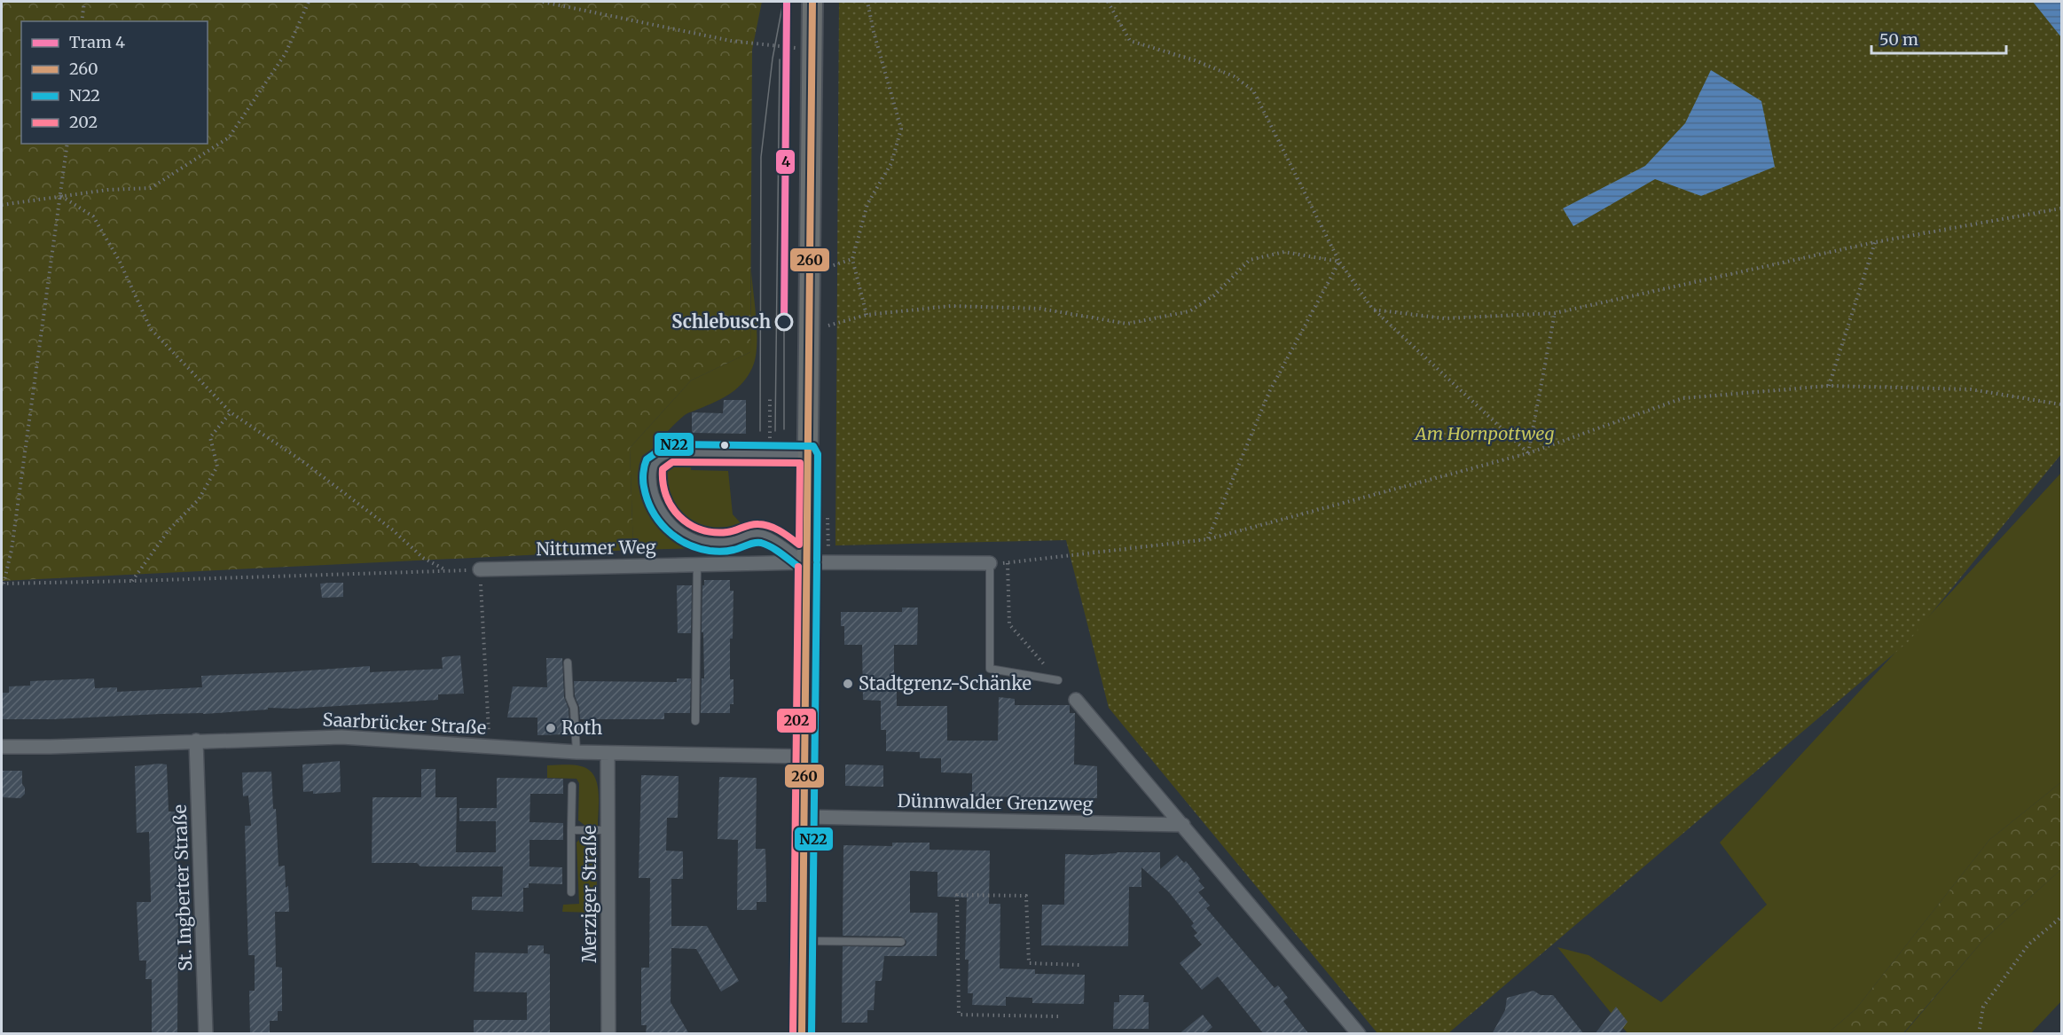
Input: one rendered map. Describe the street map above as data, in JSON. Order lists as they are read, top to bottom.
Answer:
{
  "streets": {
    "street": [
      "Nittumer Weg",
      "Saarbrücker Straße",
      "Dünnwalder Grenzweg",
      "St. Ingberter Straße",
      "Merziger Straße"
    ]
  },
  "crossings": [
    ["Saarbrücker Straße", "St. Ingberter Straße"],
    ["Saarbrücker Straße", "Merziger Straße"]
  ],
  "parks": ["Am Hornpottweg"],
  "places": ["Schlebusch", "Stadtgrenz-Schänke", "Roth"],
  "lines": [
    "tram line 4",
    "transit line 260",
    "transit line N22",
    "transit line 202"
  ],
  "legend": [
    "Tram 4",
    "260",
    "N22",
    "202"
  ],
  "scale_bar": "50 m"
}
